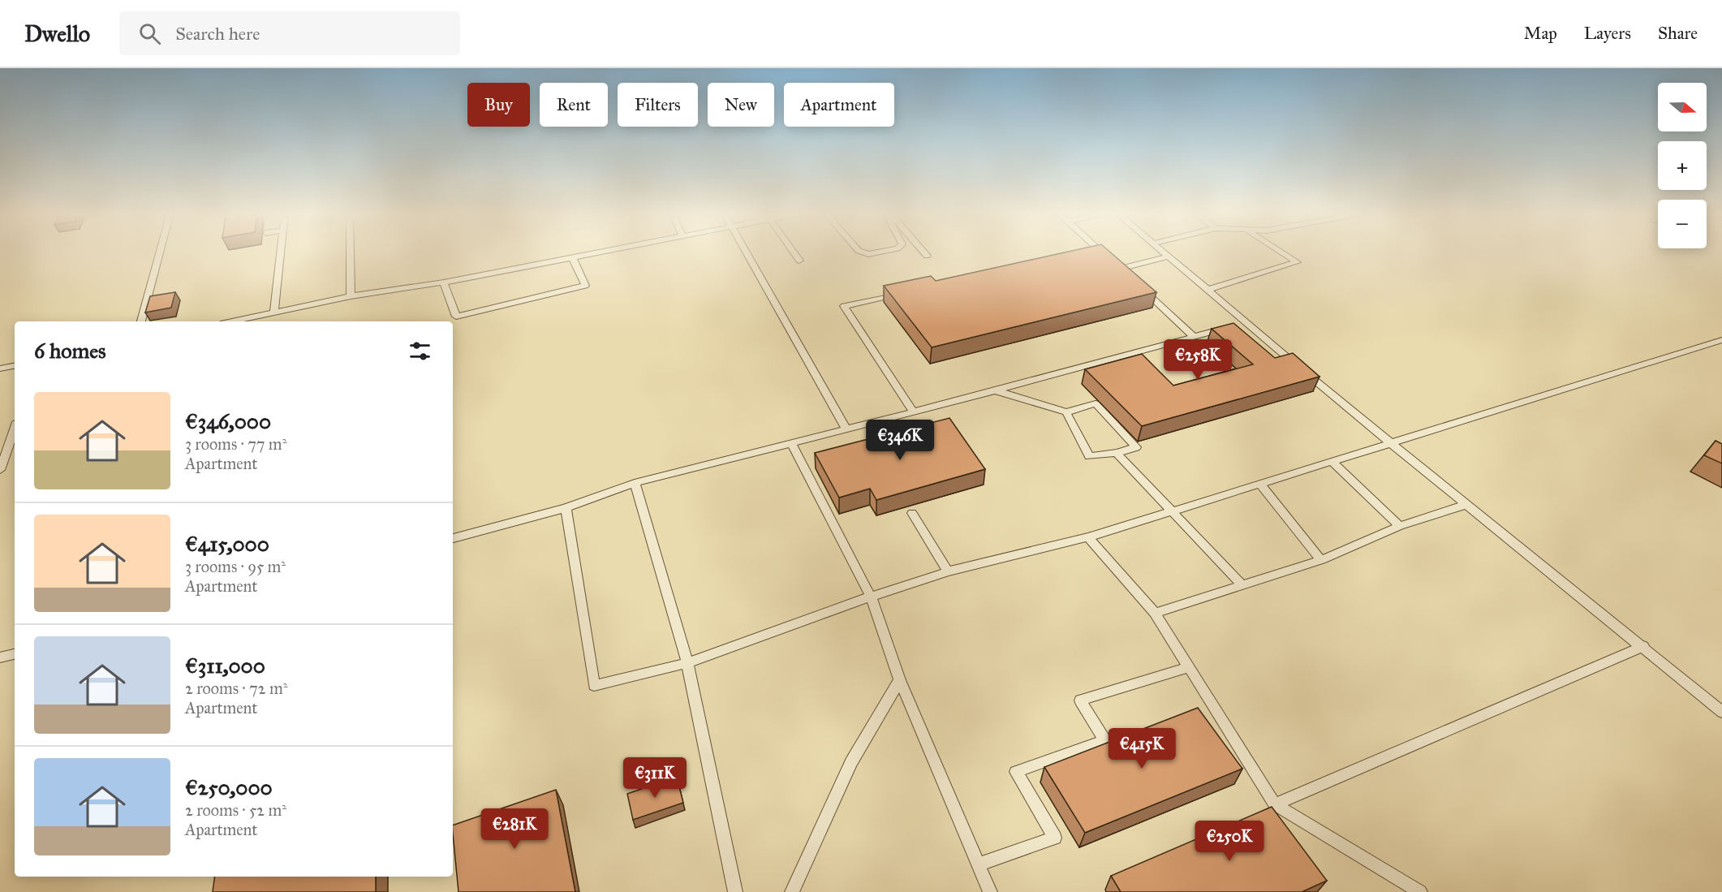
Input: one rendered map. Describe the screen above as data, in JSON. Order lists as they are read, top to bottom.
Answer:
{
  "north": "right",
  "page": {
    "header": "Dwello",
    "search": "Search here",
    "nav": ["Map", "Layers", "Share"],
    "map_buttons": ["+", "−"],
    "chip": [
      "Buy",
      "Rent",
      "Filters",
      "New",
      "Apartment"
    ],
    "heading": "6 homes",
    "price": [
      "€258K",
      "€346K",
      "€415K",
      "€311K",
      "€281K",
      "€250K"
    ],
    "list": [
      {
        "name": "€346,000",
        "note": "3 rooms · 77 m² · Apartment"
      },
      {
        "name": "€415,000",
        "note": "3 rooms · 95 m² · Apartment"
      },
      {
        "name": "€311,000",
        "note": "2 rooms · 72 m² · Apartment"
      },
      {
        "name": "€250,000",
        "note": "2 rooms · 52 m² · Apartment"
      }
    ]
  }
}
